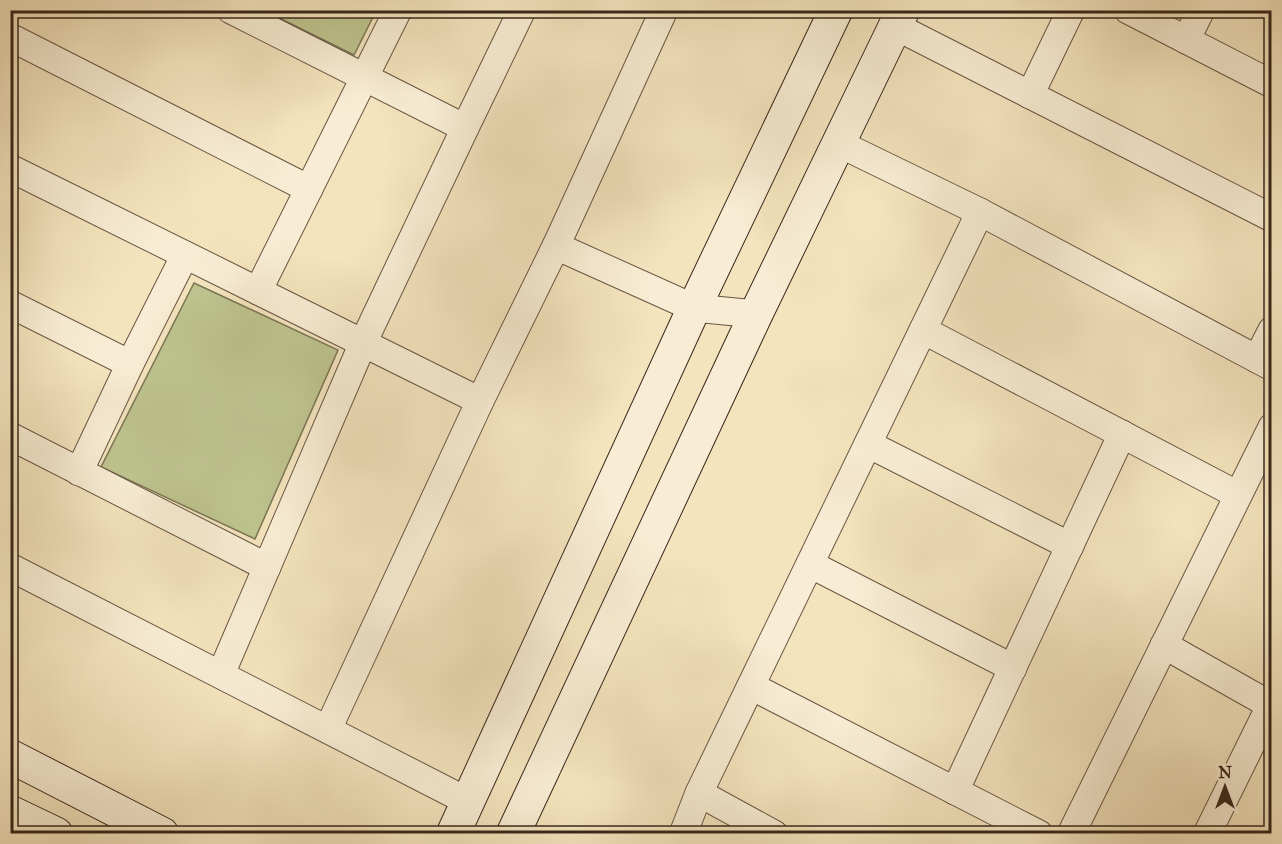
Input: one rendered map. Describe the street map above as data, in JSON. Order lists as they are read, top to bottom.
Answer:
{
  "north": "top"
}
